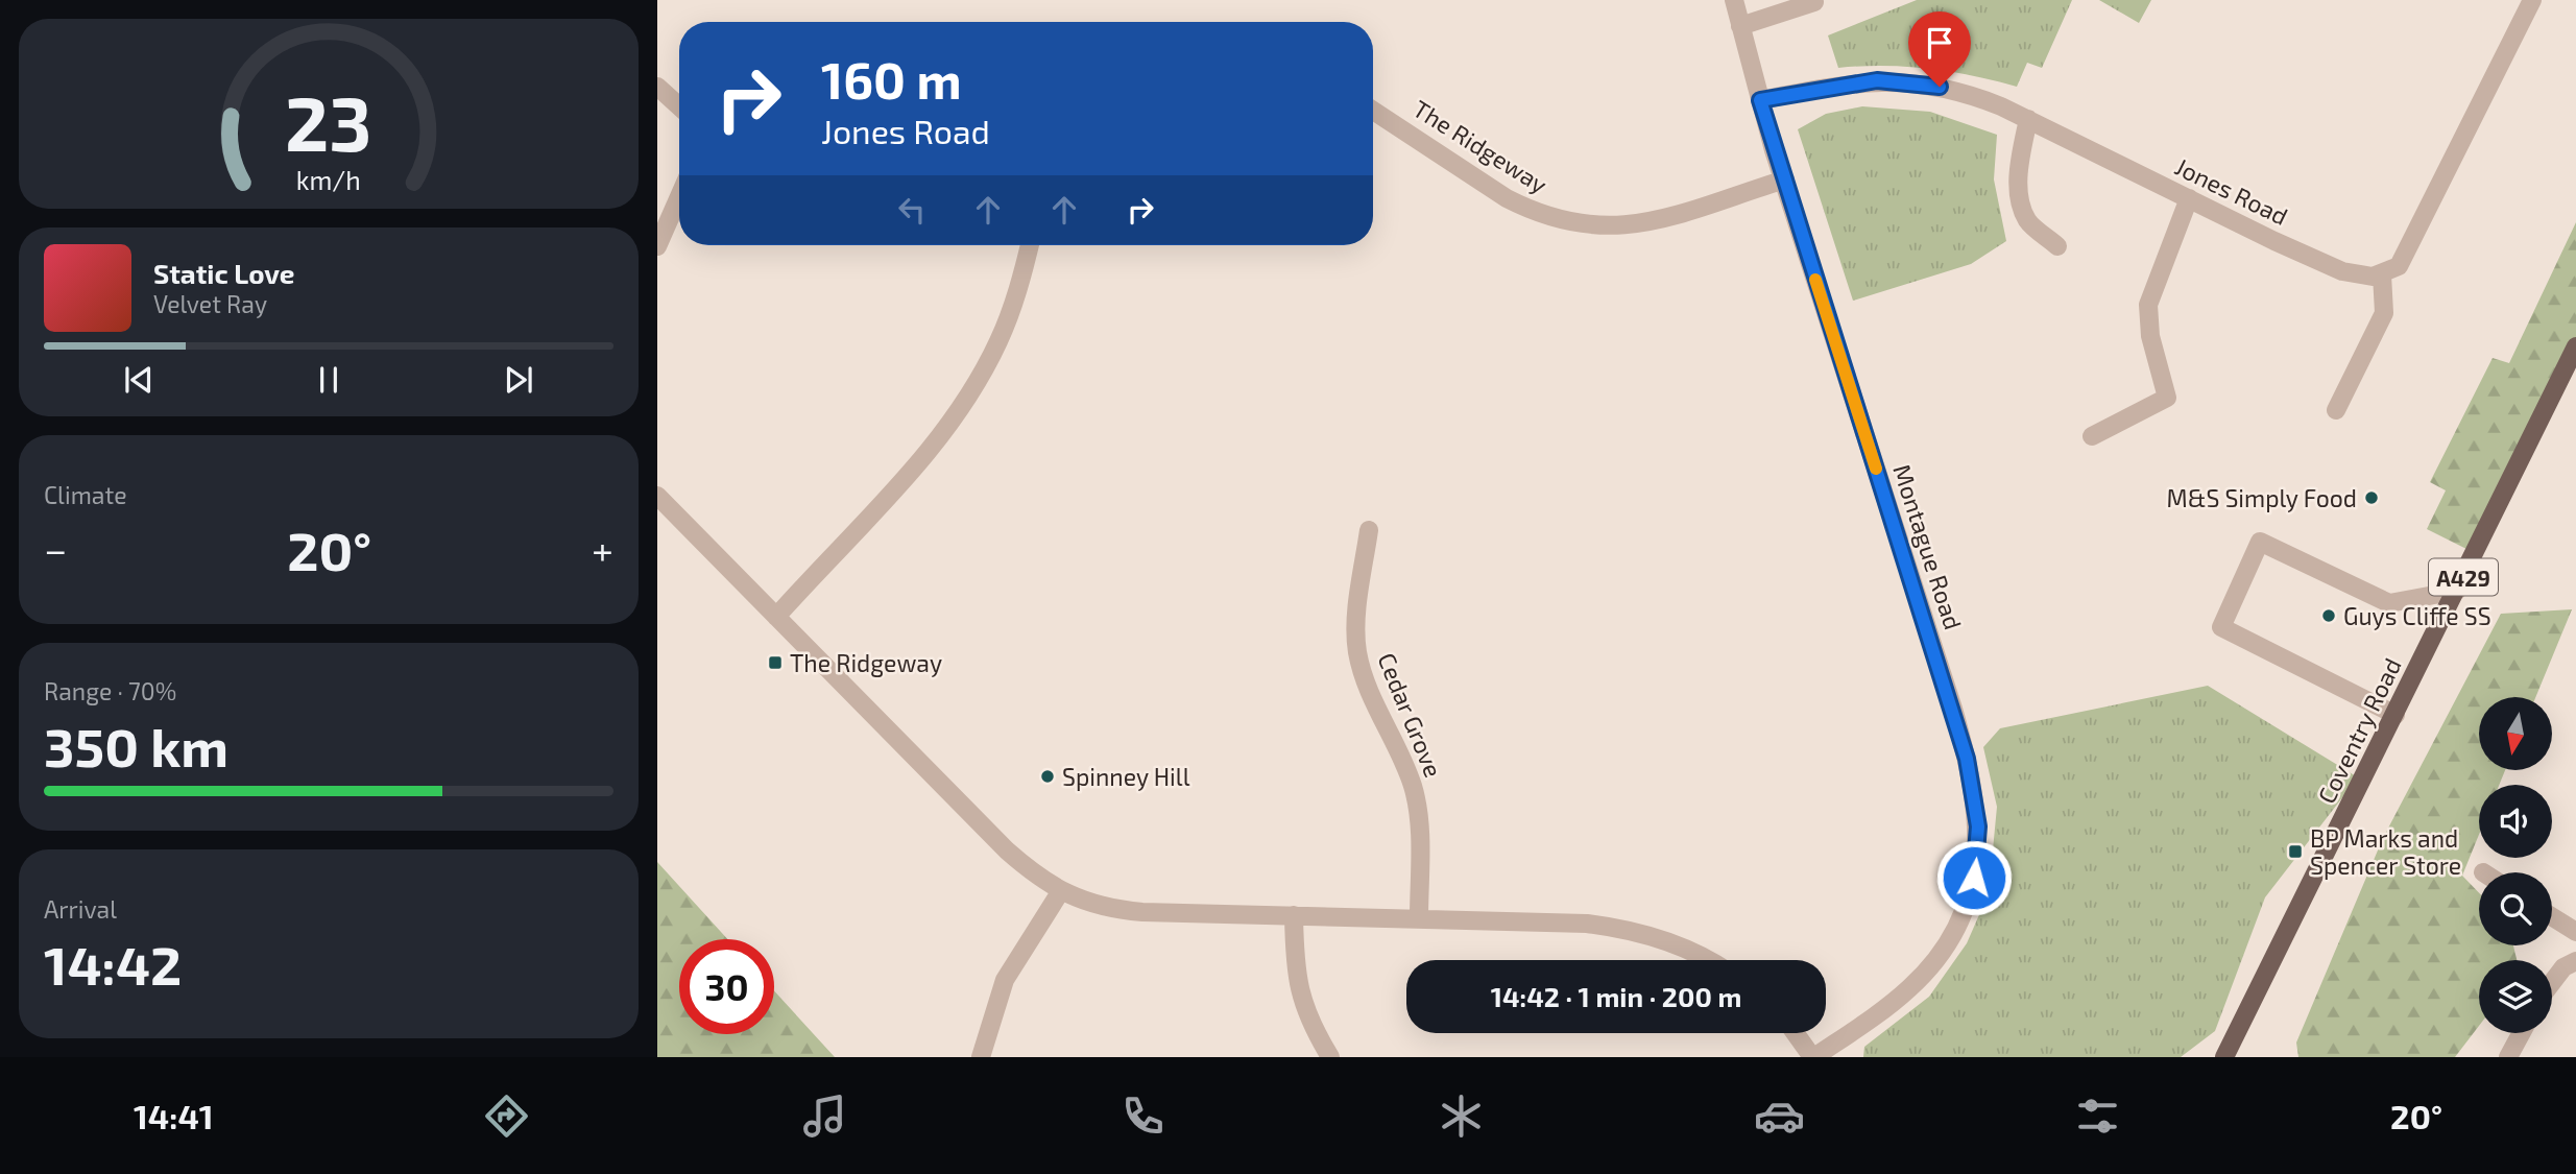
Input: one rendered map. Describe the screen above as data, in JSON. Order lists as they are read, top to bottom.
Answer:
{
  "streets": {
    "main road": ["A429", "Coventry Road"],
    "street": [
      "The Ridgeway",
      "Jones Road",
      "Montague Road",
      "Cedar Grove"
    ]
  },
  "crossings": [
    ["The Ridgeway", "Montague Road"],
    ["Jones Road", "Montague Road"]
  ],
  "places": {
    "other": ["M&S Simply Food", "Guys Cliffe SS", "Spinney Hill"],
    "transit": ["The Ridgeway", "BP Marks and Spencer Store"]
  },
  "north": "bottom",
  "page": {
    "turn": ["160 m", "Jones Road"],
    "song": ["Static Love", "Velvet Ray"],
    "tile": [
      "Climate",
      ["Range · 70%", "350 km"],
      ["Arrival", "14:42"]
    ],
    "heat": ["−", "20°", "+"],
    "limit": "30",
    "trip": "14:42 · 1 min · 200 m",
    "tabs": ["14:41", "20°"],
    "gauge": ["23", "km/h"]
  }
}
